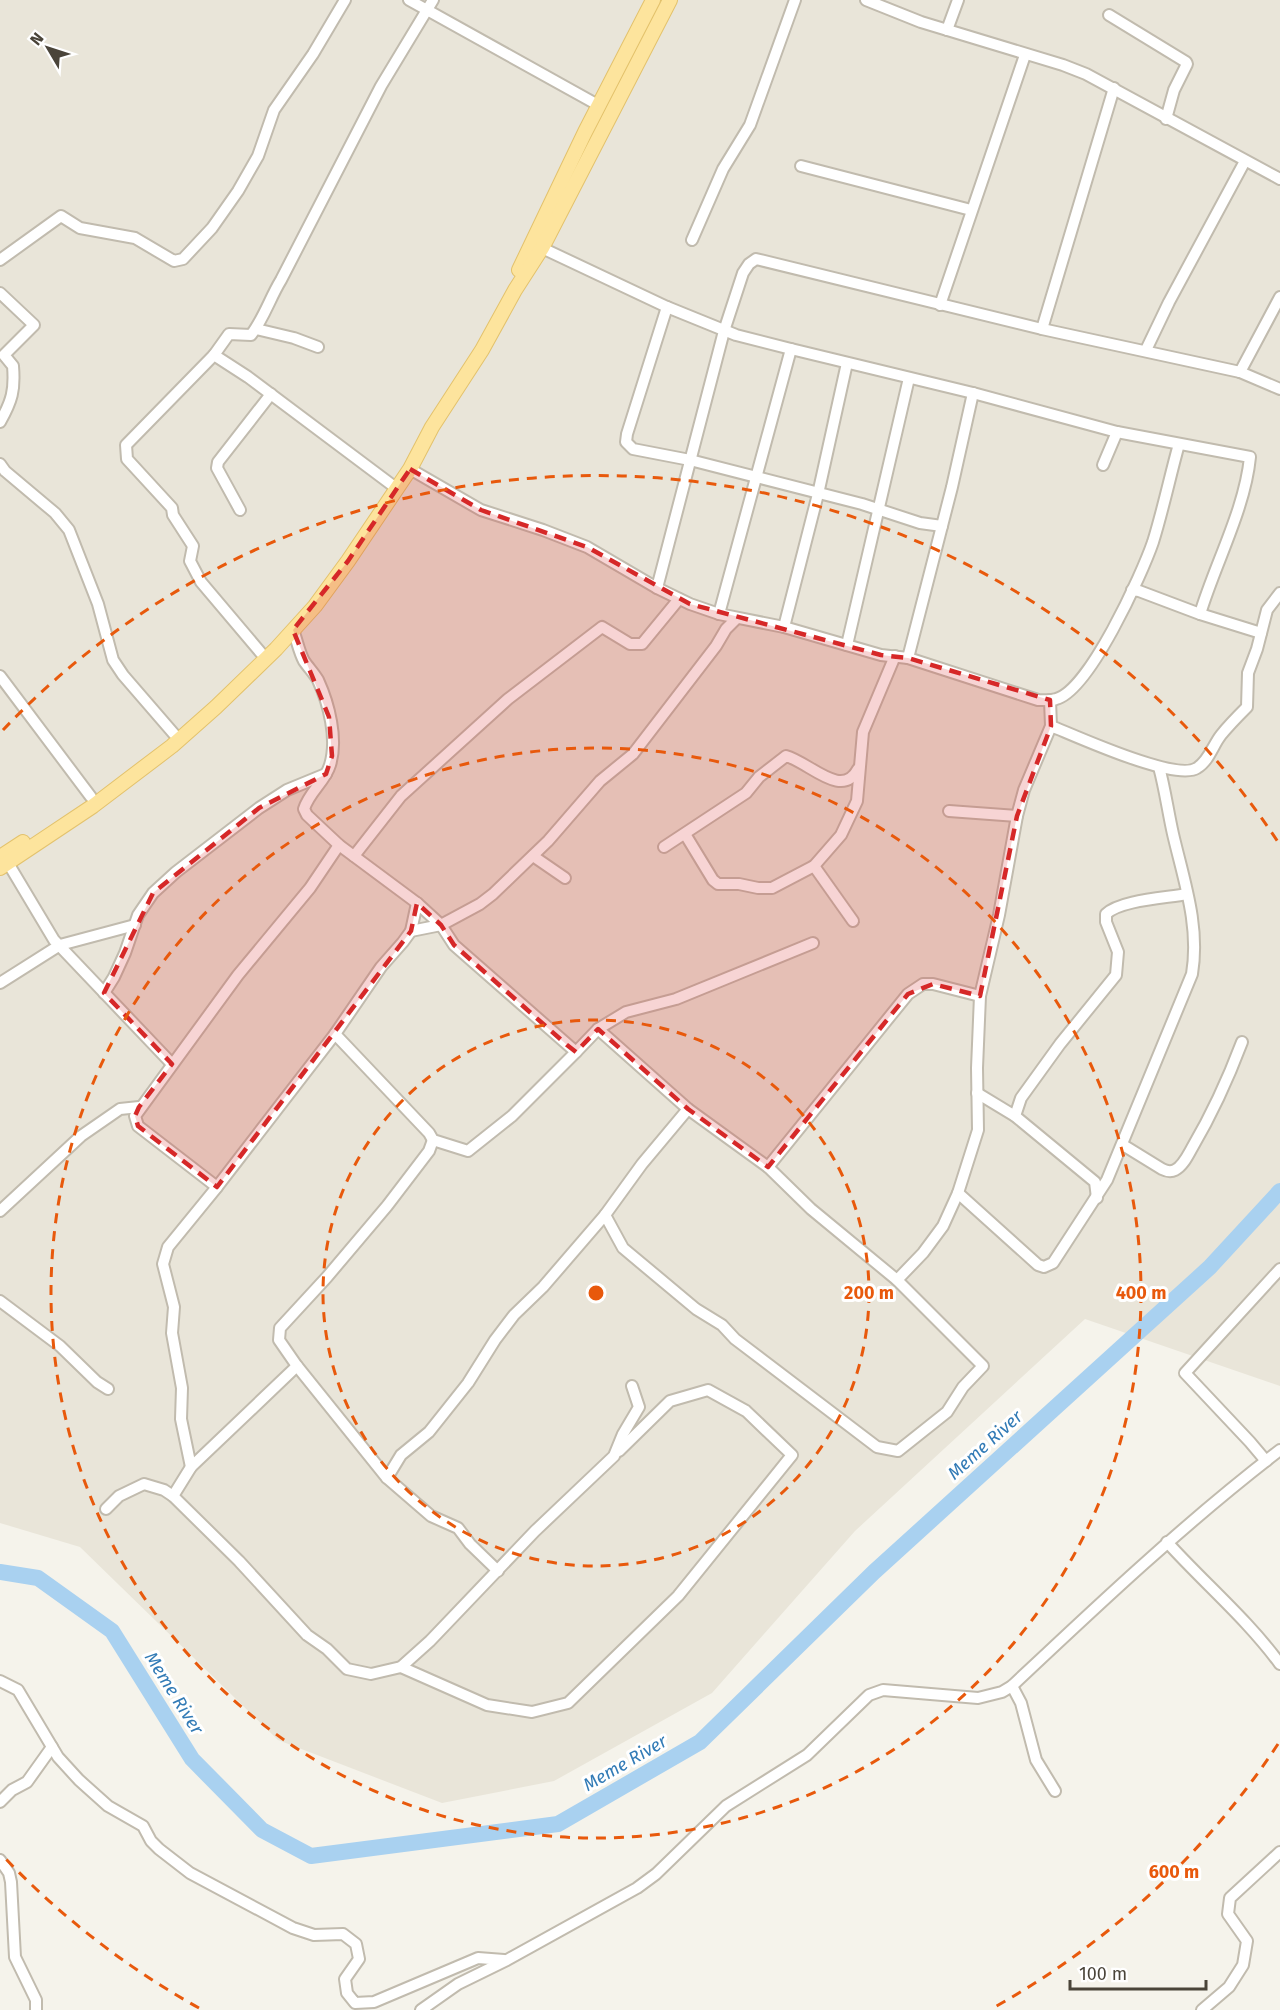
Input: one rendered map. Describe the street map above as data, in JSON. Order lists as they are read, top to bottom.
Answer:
{
  "water": ["Meme River"],
  "scale_bar": "100 m",
  "north": "top left",
  "rings": ["200 m", "400 m", "600 m"]
}
